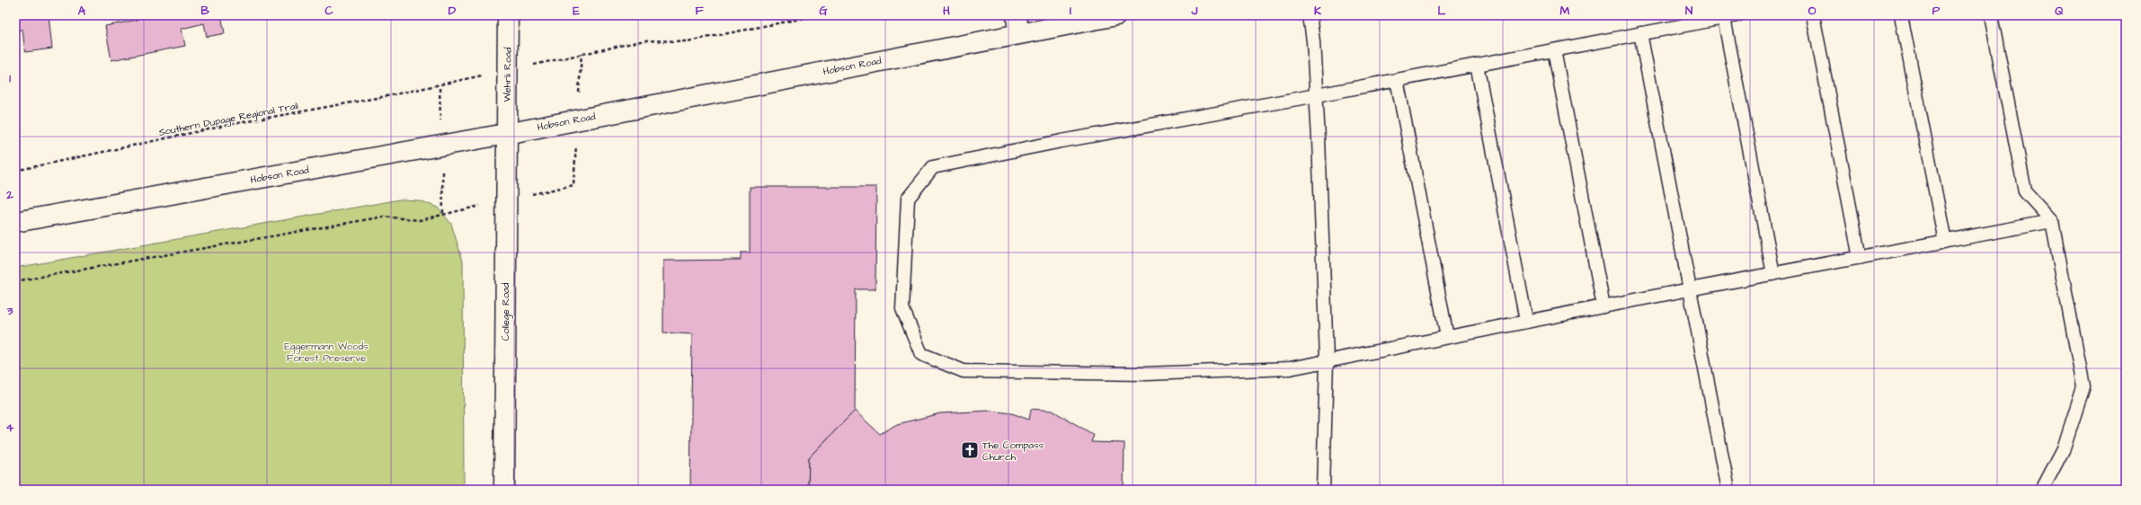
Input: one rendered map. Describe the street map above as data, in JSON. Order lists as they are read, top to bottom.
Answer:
{
  "streets": {
    "main road": ["Hobson Road", "Wehrli Road", "College Road"],
    "path": ["Southern Dupage Regional Trail"]
  },
  "crossings": [
    ["Hobson Road", "Wehrli Road"],
    ["Hobson Road", "College Road"],
    ["Wehrli Road", "College Road"]
  ],
  "parks": ["Eggermann Woods Forest Preserve"],
  "places": {
    "church": ["The Compass Church"]
  },
  "grid": {
    "columns": [
      "A",
      "B",
      "C",
      "D",
      "E",
      "F",
      "G",
      "H",
      "I",
      "J",
      "K",
      "L",
      "M",
      "N",
      "O",
      "P",
      "Q"
    ],
    "rows": [
      "1",
      "2",
      "3",
      "4"
    ]
  }
}
